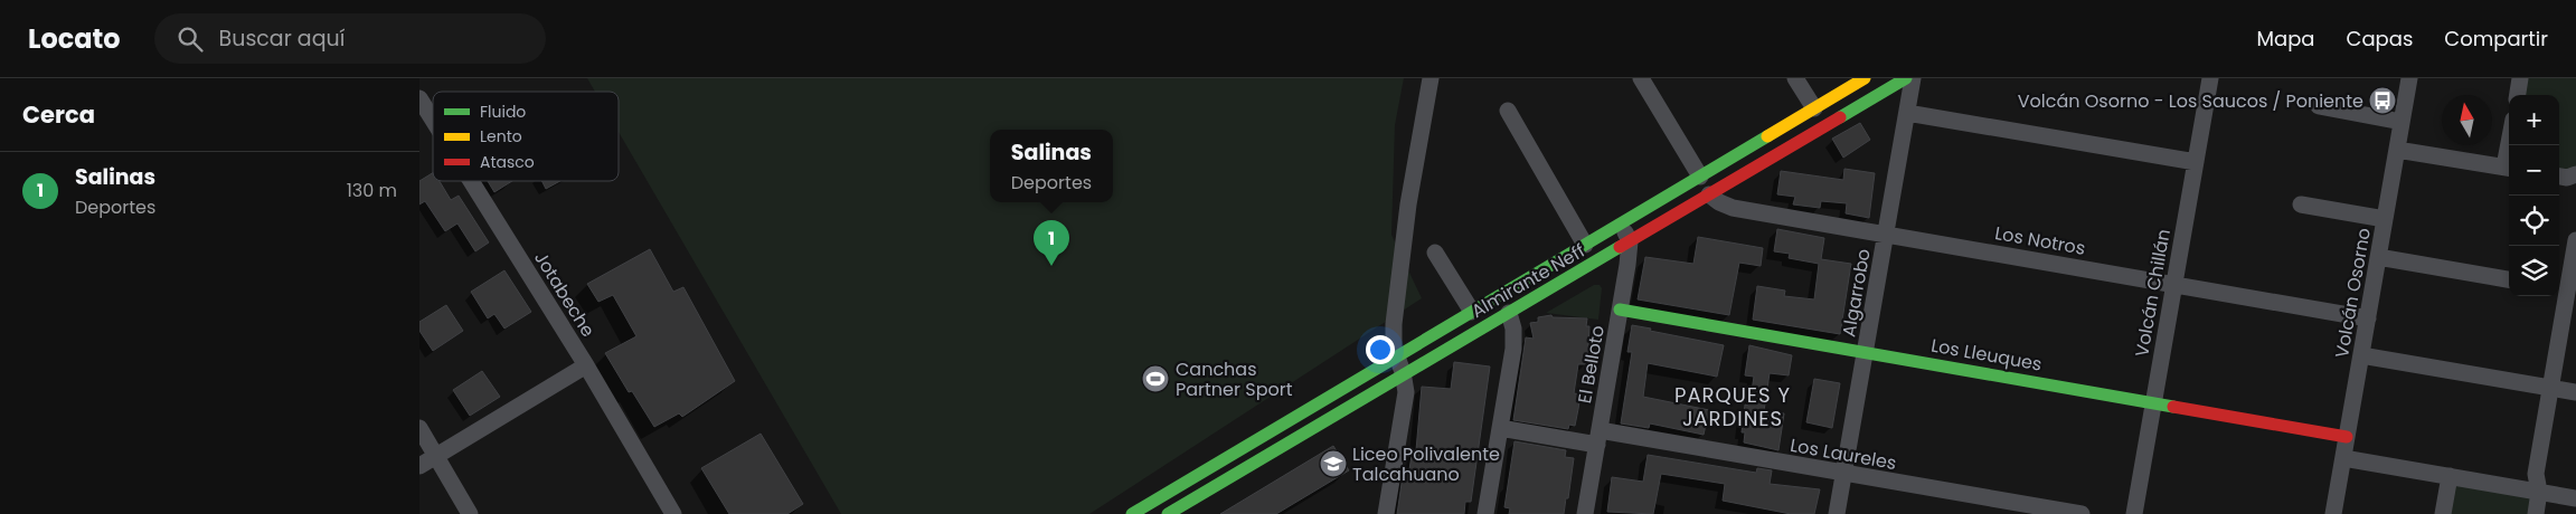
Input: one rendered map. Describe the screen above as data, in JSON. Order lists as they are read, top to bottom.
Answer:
{
  "streets": {
    "street": [
      "Los Notros",
      "Almirante Neff",
      "Algarrobo",
      "Volcán Chillán",
      "Volcán Osorno",
      "Jotabeche",
      "Los Lleuques",
      "El Belloto",
      "Los Laureles"
    ]
  },
  "crossings": [
    ["Los Notros", "Almirante Neff"],
    ["Los Notros", "Algarrobo"],
    ["Los Notros", "Volcán Chillán"],
    ["Los Notros", "Volcán Osorno"],
    ["Almirante Neff", "El Belloto"],
    ["Algarrobo", "Los Lleuques"],
    ["Algarrobo", "Los Laureles"],
    ["Volcán Chillán", "Los Lleuques"],
    ["Volcán Osorno", "Los Lleuques"],
    ["Los Lleuques", "El Belloto"],
    ["El Belloto", "Los Laureles"]
  ],
  "districts": ["PARQUES Y JARDINES"],
  "places": {
    "bus stop": ["Volcán Osorno - Los Saucos / Poniente"],
    "sports": ["Canchas Partner Sport"],
    "school or university": ["Liceo Polivalente Talcahuano"]
  },
  "legend": ["Fluido", "Lento", "Atasco"],
  "north": "top",
  "page": {
    "header": "Locato",
    "search": "Buscar aquí",
    "nav": ["Mapa", "Capas", "Compartir"],
    "heading": "Cerca",
    "map_buttons": ["+", "−"],
    "popup": ["Salinas", "Deportes"],
    "list": [
      {
        "mark": "1",
        "name": "Salinas",
        "note": "Deportes",
        "value": "130 m"
      }
    ],
    "pins": "1"
  }
}
